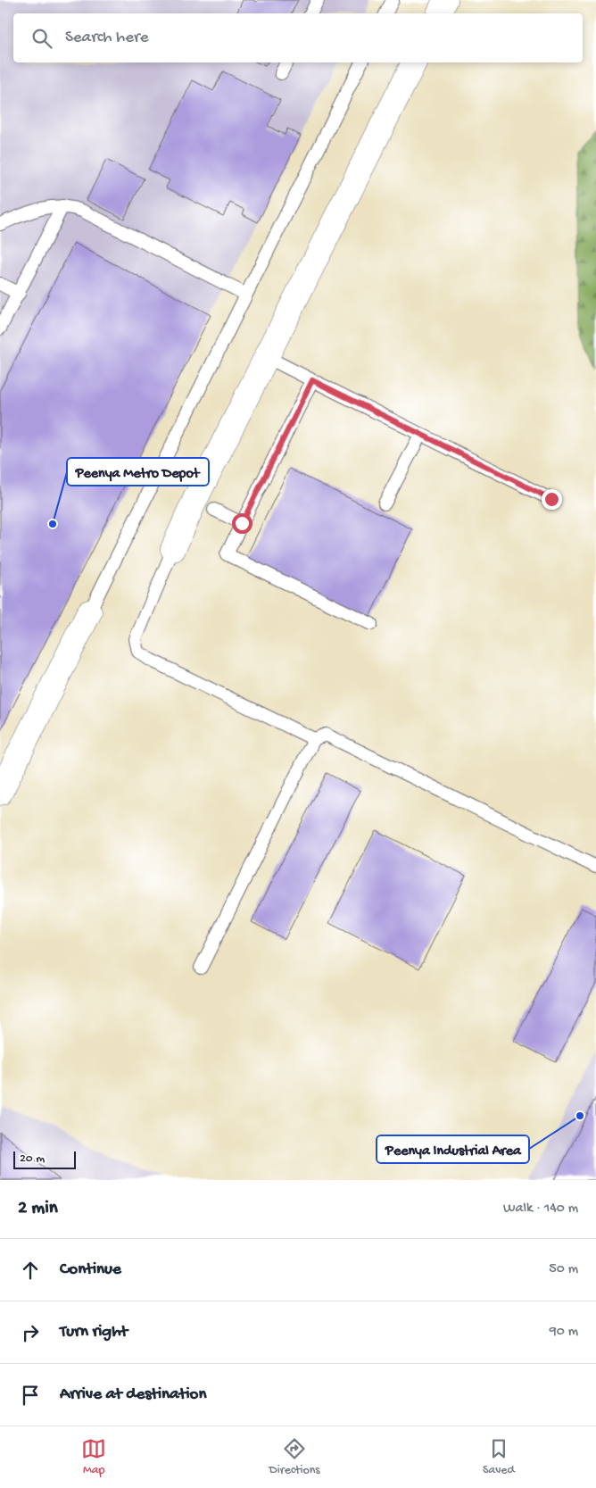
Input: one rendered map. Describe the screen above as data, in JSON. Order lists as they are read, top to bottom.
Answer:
{
  "places": ["Peenya Metro Depot", "Peenya Industrial Area"],
  "scale_bar": "20 m",
  "page": {
    "search": "Search here",
    "scale": "20 m",
    "heading": ["2 min", "Walk · 140 m"],
    "list": [
      ["Continue", "50 m"],
      ["Turn right", "90 m"],
      "Arrive at destination"
    ],
    "nav": ["Map", "Directions", "Saved"]
  }
}
